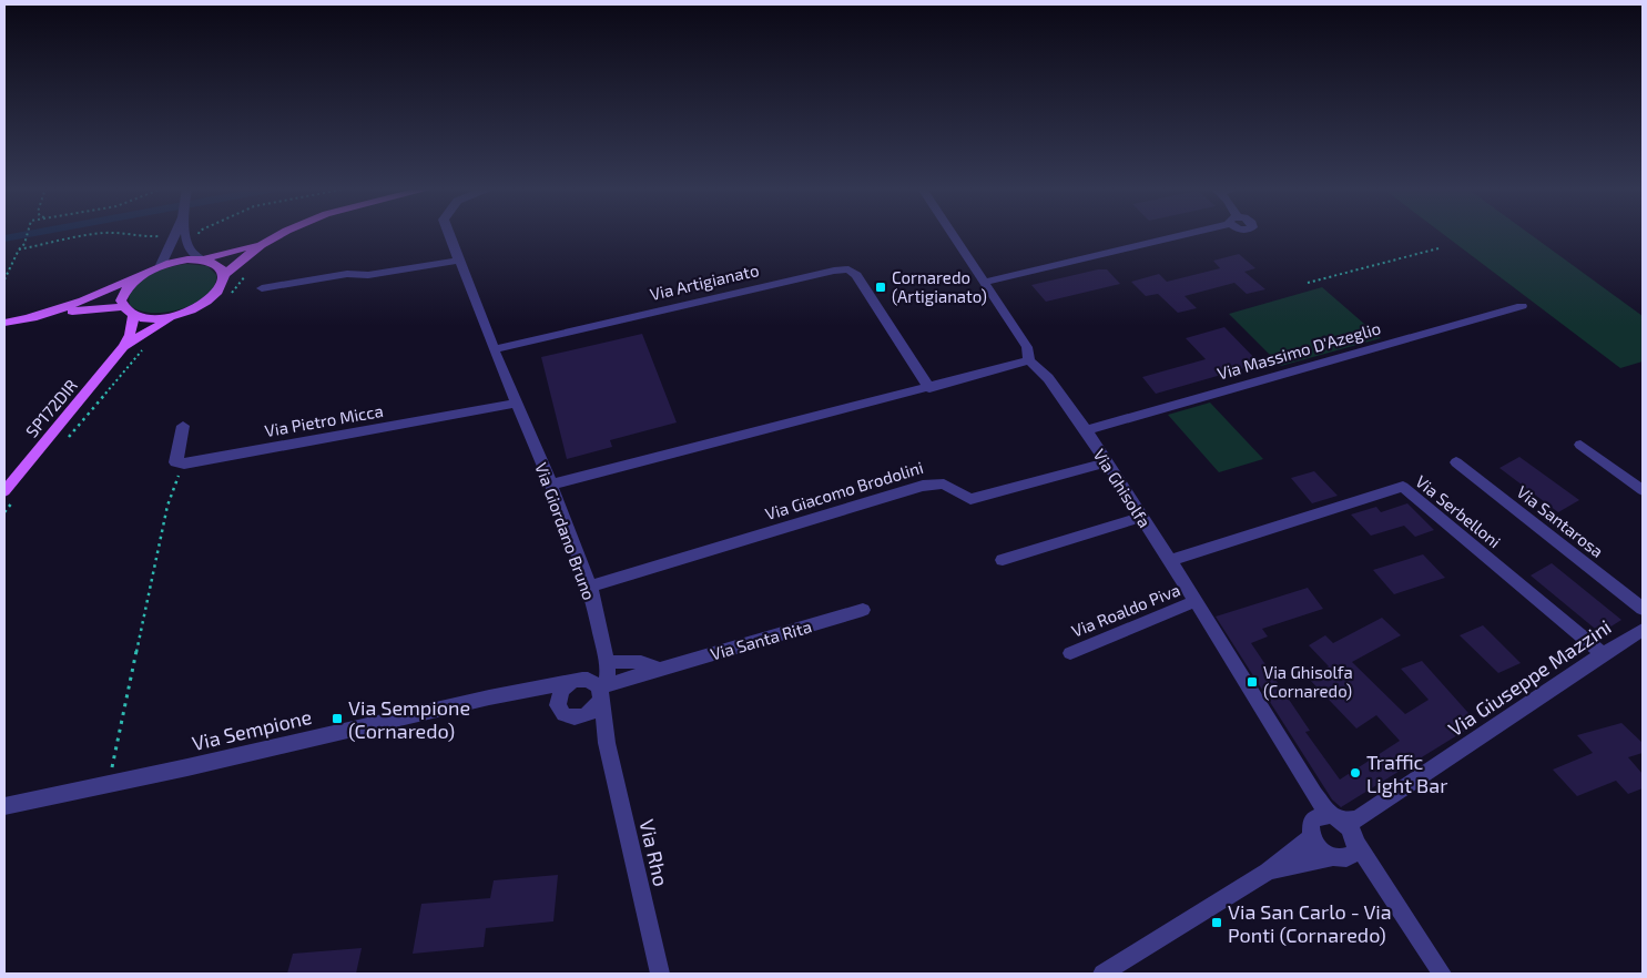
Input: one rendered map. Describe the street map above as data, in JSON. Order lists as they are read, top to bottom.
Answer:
{
  "streets": {
    "main road": ["SP172DIR"],
    "street": [
      "Via Artigianato",
      "Via Massimo D'Azeglio",
      "Via Pietro Micca",
      "Via Ghisolfa",
      "Via Giacomo Brodolini",
      "Via Serbelloni",
      "Via Santarosa",
      "Via Giordano Bruno",
      "Via Roaldo Piva",
      "Via Santa Rita",
      "Via Giuseppe Mazzini",
      "Via Sempione",
      "Via Rho"
    ]
  },
  "crossings": [
    ["Via Artigianato", "Via Giordano Bruno"],
    ["Via Massimo D'Azeglio", "Via Ghisolfa"],
    ["Via Pietro Micca", "Via Giordano Bruno"],
    ["Via Ghisolfa", "Via Giacomo Brodolini"],
    ["Via Ghisolfa", "Via Serbelloni"],
    ["Via Ghisolfa", "Via Roaldo Piva"],
    ["Via Ghisolfa", "Via Giuseppe Mazzini"],
    ["Via Giacomo Brodolini", "Via Giordano Bruno"],
    ["Via Serbelloni", "Via Giuseppe Mazzini"],
    ["Via Giordano Bruno", "Via Santa Rita"],
    ["Via Giordano Bruno", "Via Sempione"],
    ["Via Giordano Bruno", "Via Rho"],
    ["Via Santa Rita", "Via Sempione"],
    ["Via Santa Rita", "Via Rho"],
    ["Via Sempione", "Via Rho"]
  ],
  "places": {
    "transit": [
      "Cornaredo (Artigianato)",
      "Via Ghisolfa (Cornaredo)",
      "Via Sempione (Cornaredo)",
      "Via San Carlo - Via Ponti (Cornaredo)"
    ],
    "other": ["Traffic Light Bar"]
  }
}
